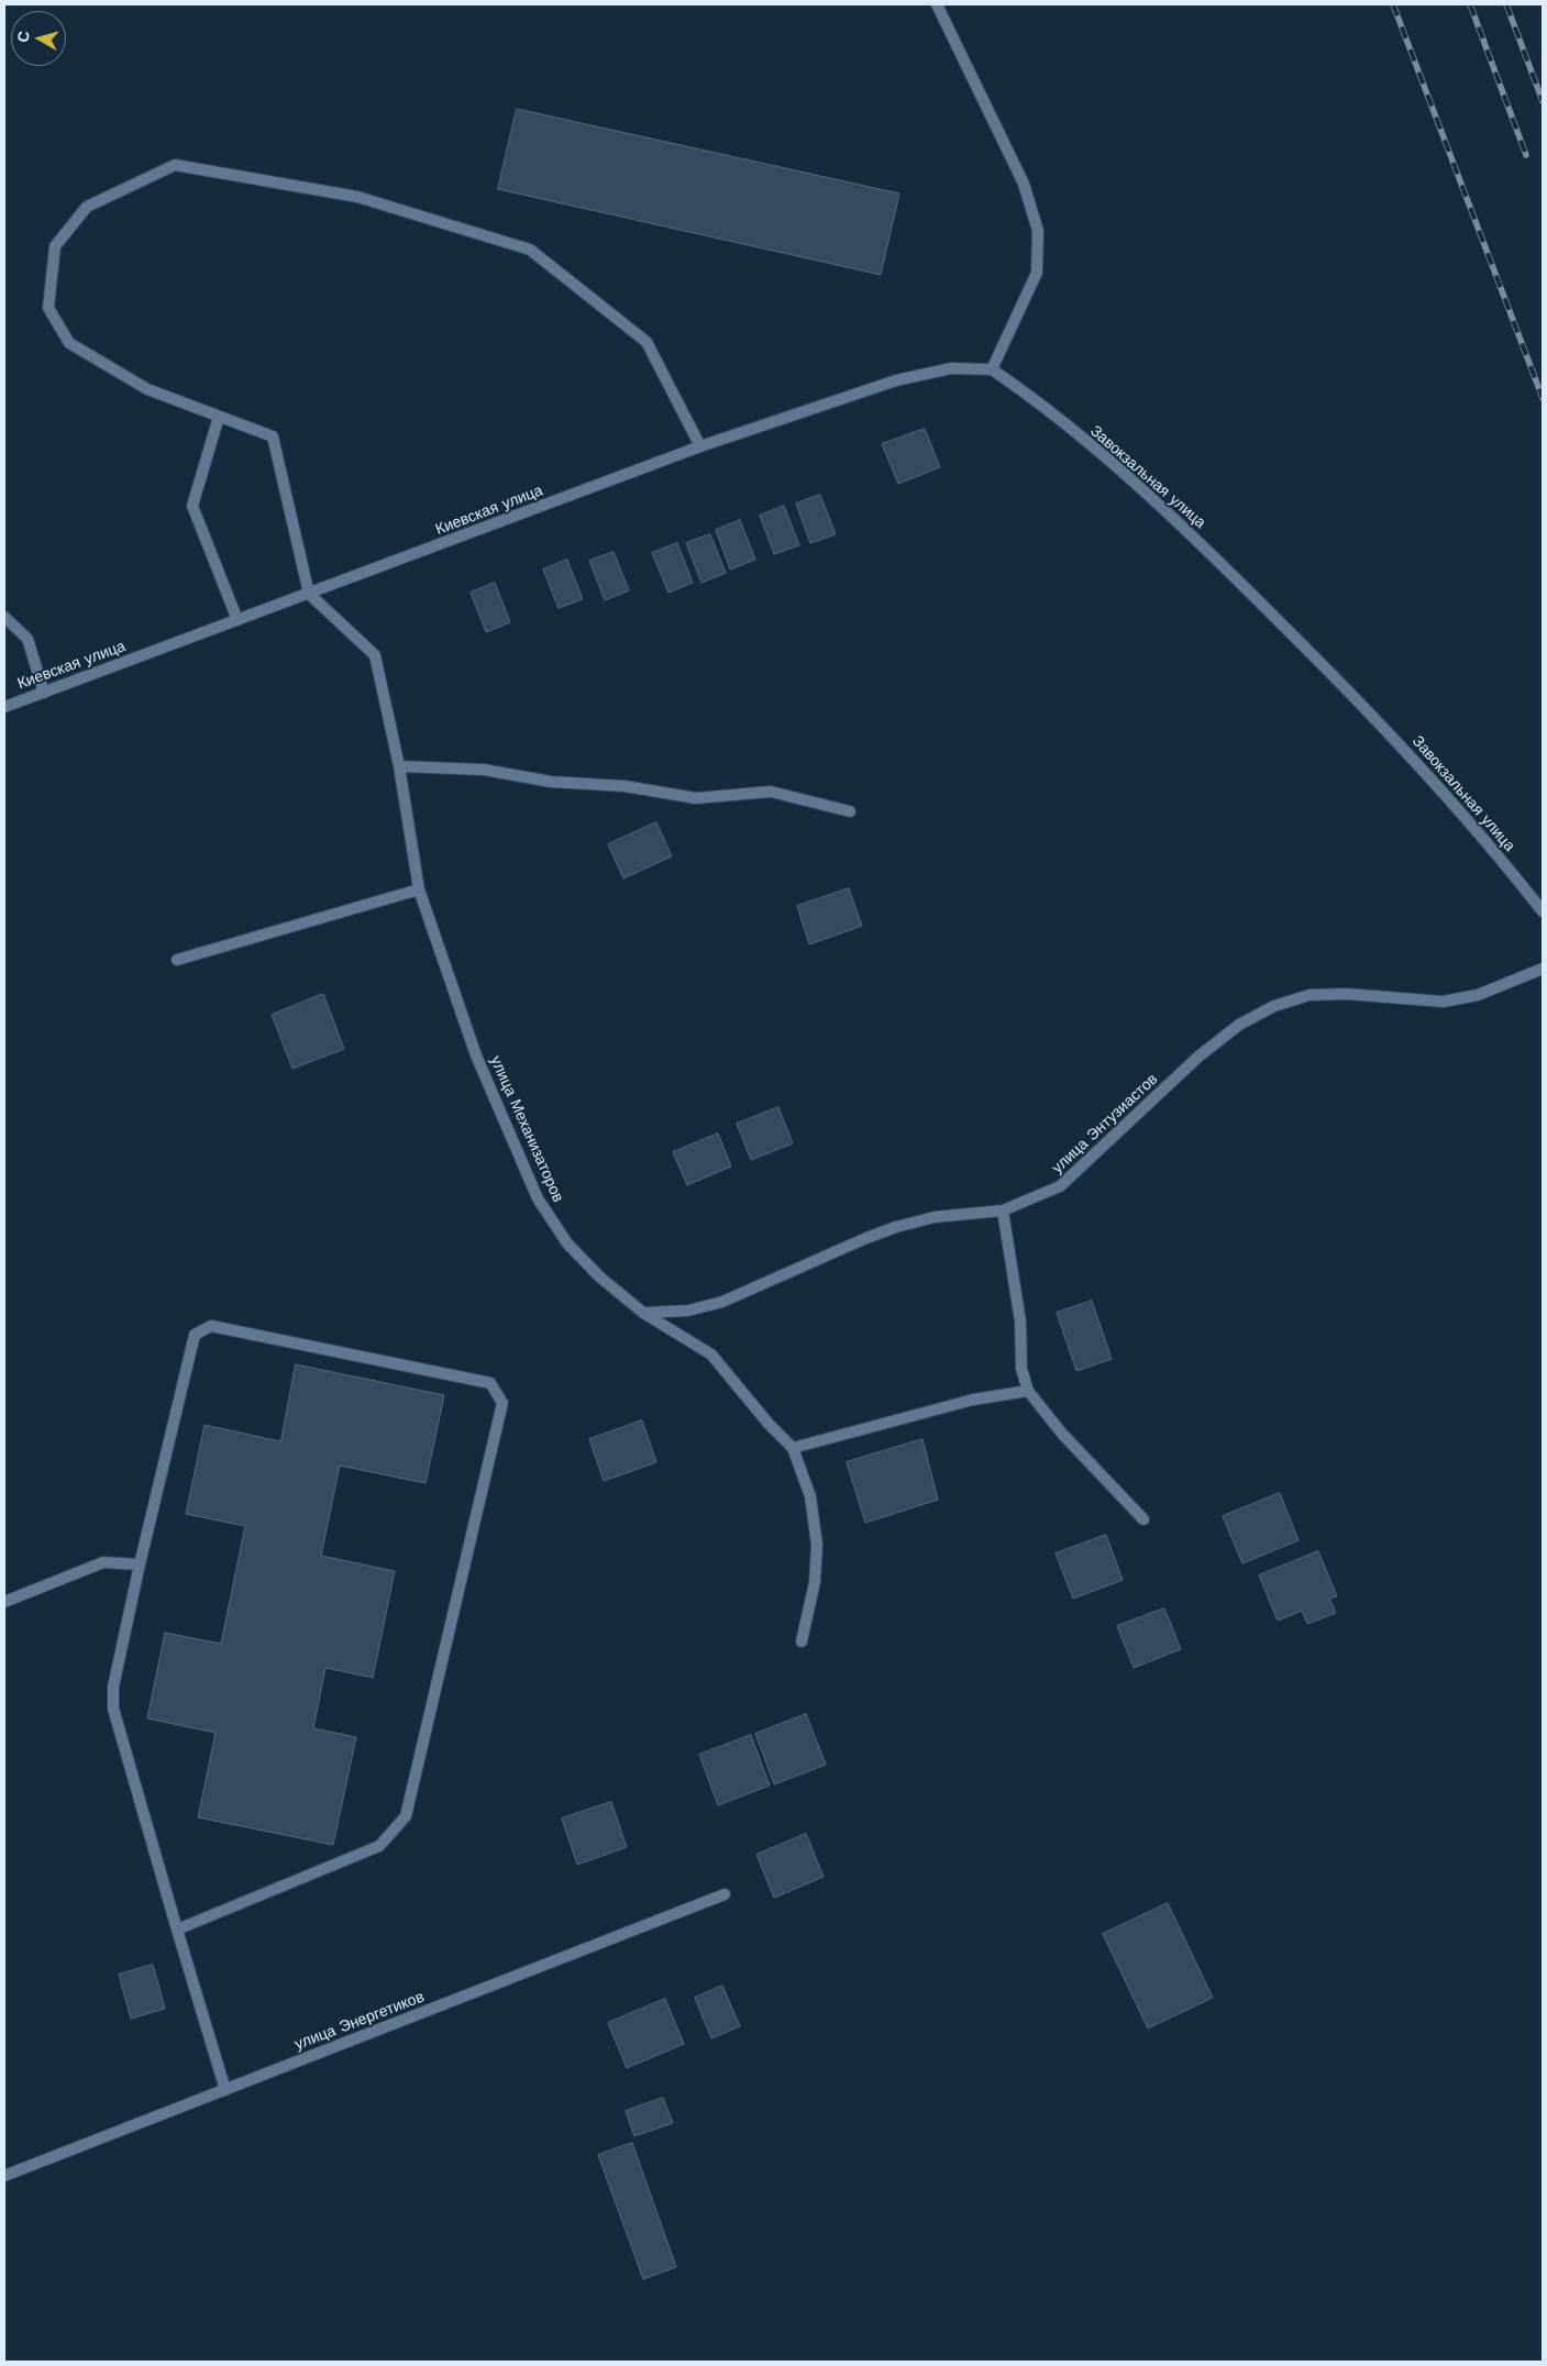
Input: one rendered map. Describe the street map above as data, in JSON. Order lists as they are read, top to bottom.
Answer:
{
  "streets": {
    "street": [
      "Завокзальная улица",
      "Киевская улица",
      "улица Энтузиастов",
      "улица Механизаторов",
      "улица Энергетиков"
    ]
  },
  "crossings": [
    ["Завокзальная улица", "Киевская улица"],
    ["Киевская улица", "улица Механизаторов"],
    ["улица Энтузиастов", "улица Механизаторов"]
  ],
  "north": "left"
}
